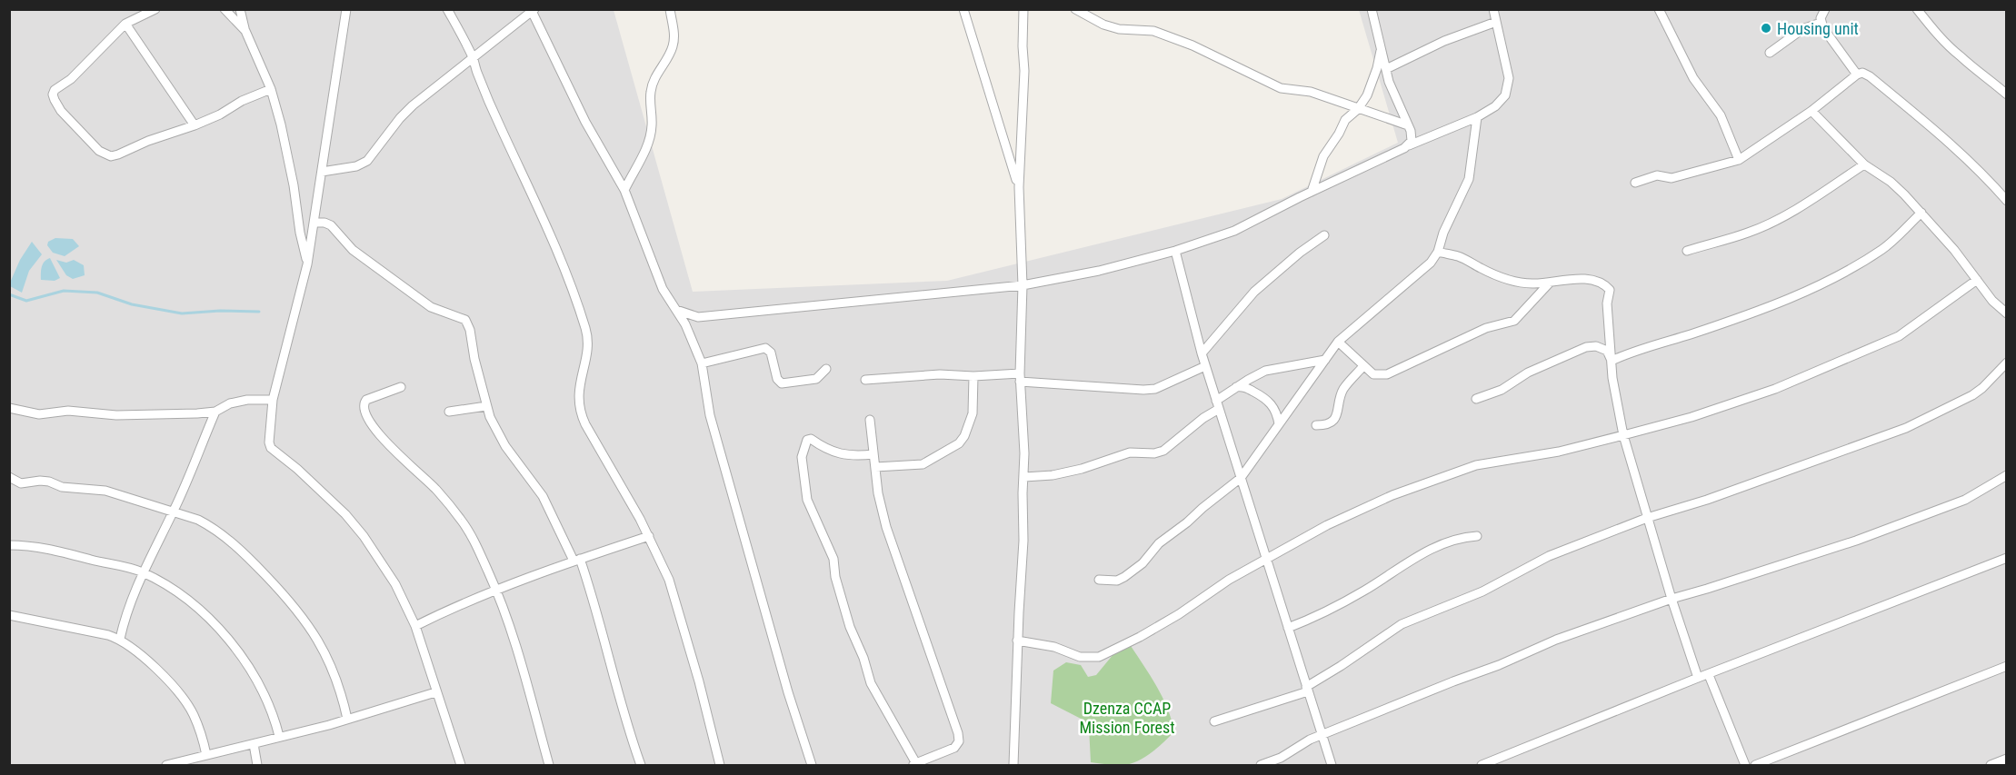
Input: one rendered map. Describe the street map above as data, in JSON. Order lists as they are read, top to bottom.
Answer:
{
  "parks": ["Dzenza CCAP Mission Forest"],
  "places": ["Housing unit"]
}
